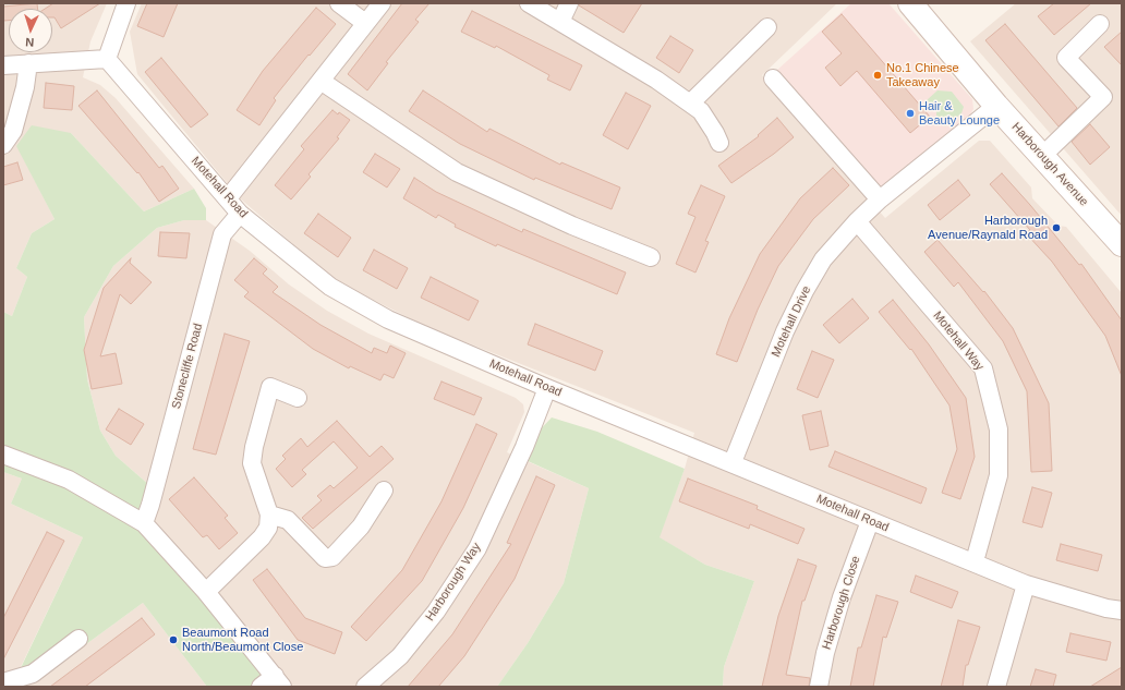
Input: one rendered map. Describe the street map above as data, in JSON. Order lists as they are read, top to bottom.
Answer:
{
  "streets": {
    "street": [
      "Harborough Avenue",
      "Motehall Road",
      "Motehall Drive",
      "Motehall Way",
      "Stonecliffe Road",
      "Harborough Way",
      "Harborough Close"
    ]
  },
  "crossings": [
    ["Harborough Avenue", "Motehall Drive"],
    ["Motehall Road", "Motehall Drive"],
    ["Motehall Road", "Motehall Way"],
    ["Motehall Road", "Stonecliffe Road"],
    ["Motehall Road", "Harborough Way"],
    ["Motehall Road", "Harborough Close"],
    ["Motehall Drive", "Motehall Way"]
  ],
  "places": [
    "No.1 Chinese Takeaway",
    "Hair & Beauty Lounge",
    "Harborough Avenue/Raynald Road",
    "Beaumont Road North/Beaumont Close"
  ],
  "north": "bottom"
}
